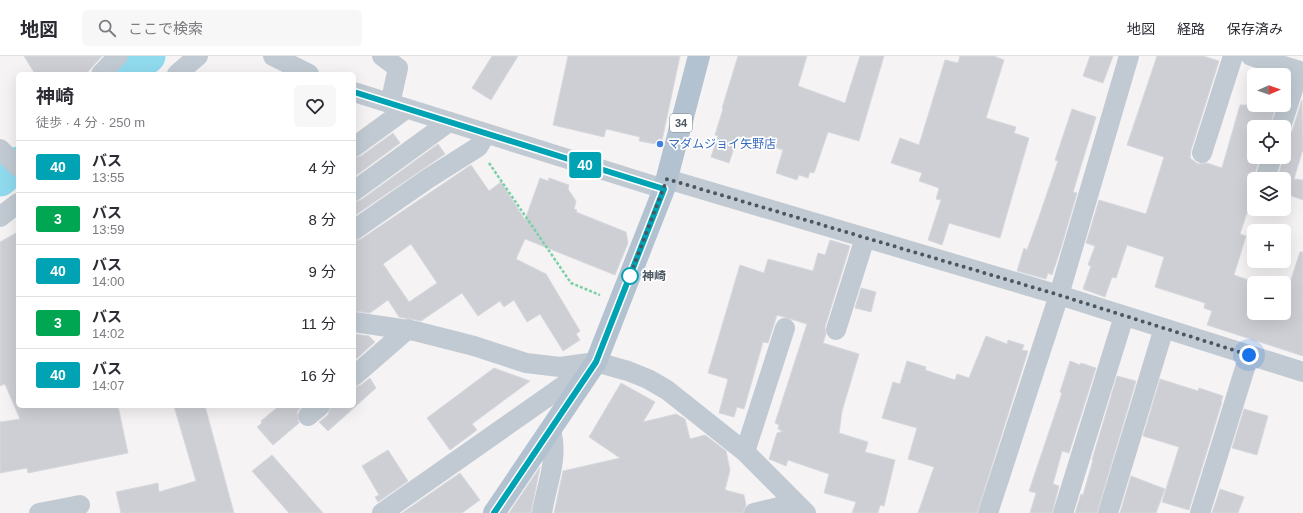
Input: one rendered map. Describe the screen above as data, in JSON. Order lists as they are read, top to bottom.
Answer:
{
  "streets": {
    "main road": ["34"]
  },
  "places": ["マダムジョイ矢野店", "神崎"],
  "lines": ["bus line 40"],
  "north": "right",
  "page": {
    "header": "地図",
    "search": "ここで検索",
    "nav": ["地図", "経路", "保存済み"],
    "on_map": "40",
    "map_buttons": ["+", "−"],
    "heading": ["神崎", "徒歩 · 4 分 · 250 m"],
    "list": [
      {
        "mark": "40",
        "name": "バス",
        "note": "13:55",
        "value": "4 分"
      },
      {
        "mark": "3",
        "name": "バス",
        "note": "13:59",
        "value": "8 分"
      },
      {
        "mark": "40",
        "name": "バス",
        "note": "14:00",
        "value": "9 分"
      },
      {
        "mark": "3",
        "name": "バス",
        "note": "14:02",
        "value": "11 分"
      },
      {
        "mark": "40",
        "name": "バス",
        "note": "14:07",
        "value": "16 分"
      }
    ]
  }
}
